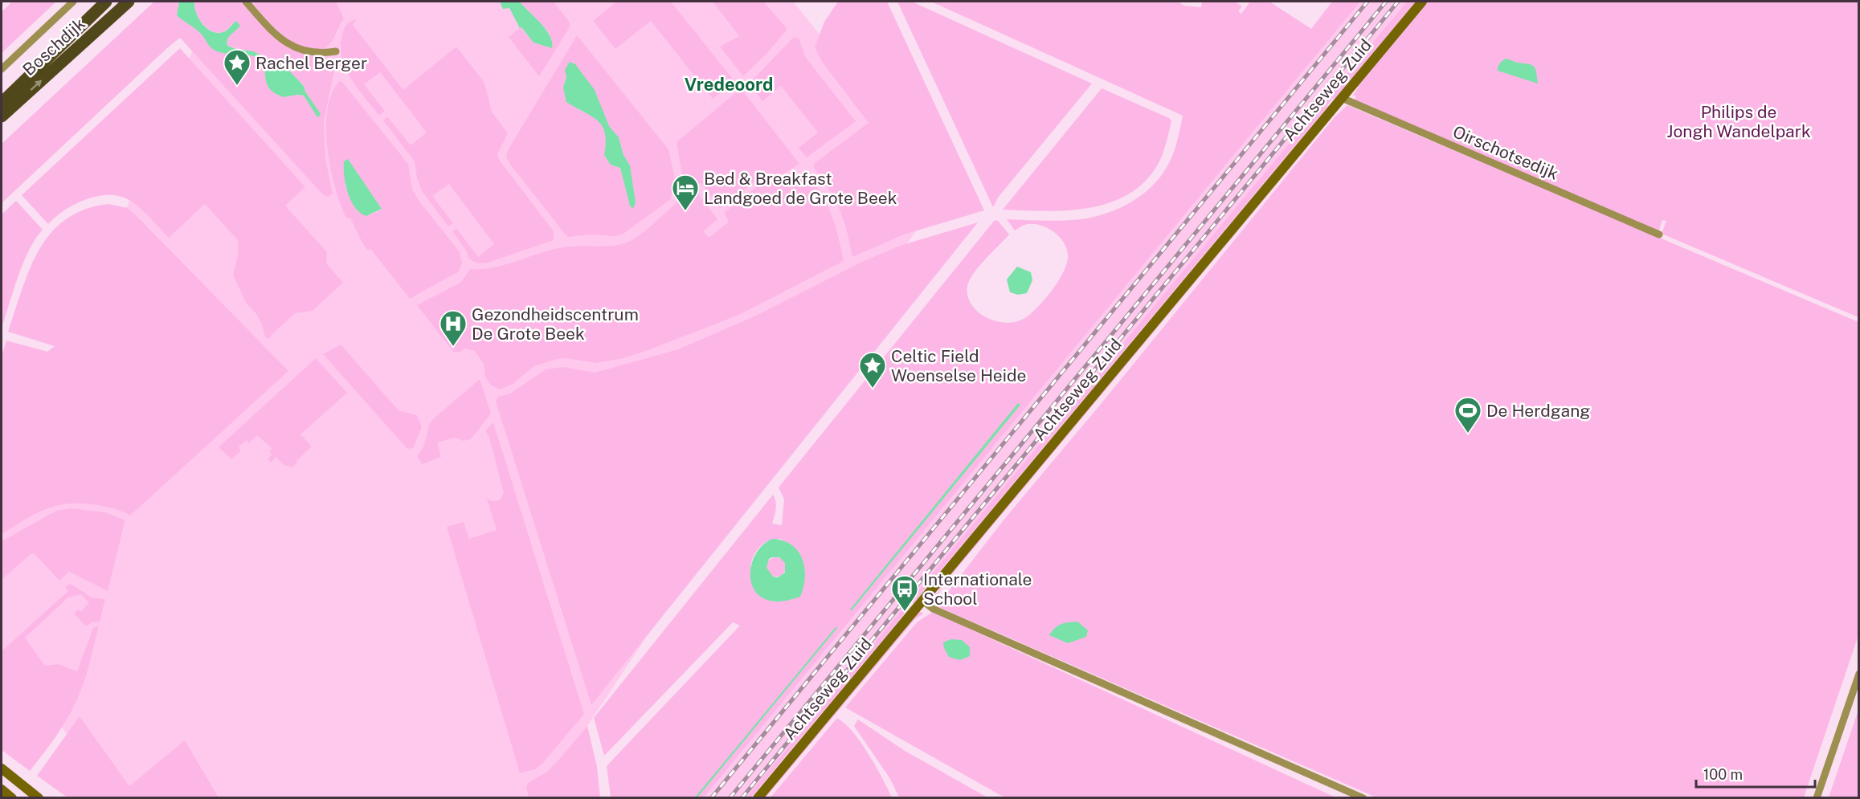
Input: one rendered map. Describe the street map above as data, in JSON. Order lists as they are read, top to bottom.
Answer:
{
  "streets": {
    "main road": ["Boschdijk"],
    "street": ["Achtseweg Zuid", "Oirschotsedijk"]
  },
  "crossings": [
    ["Achtseweg Zuid", "Oirschotsedijk"]
  ],
  "districts": ["Vredeoord"],
  "parks": ["Philips de Jongh Wandelpark"],
  "places": {
    "place": ["Rachel Berger", "Celtic Field Woenselse Heide"],
    "hotel": ["Bed & Breakfast Landgoed de Grote Beek"],
    "hospital": ["Gezondheidscentrum De Grote Beek"],
    "sports": ["De Herdgang"],
    "bus stop": ["Internationale School"]
  },
  "scale_bar": "100 m"
}
